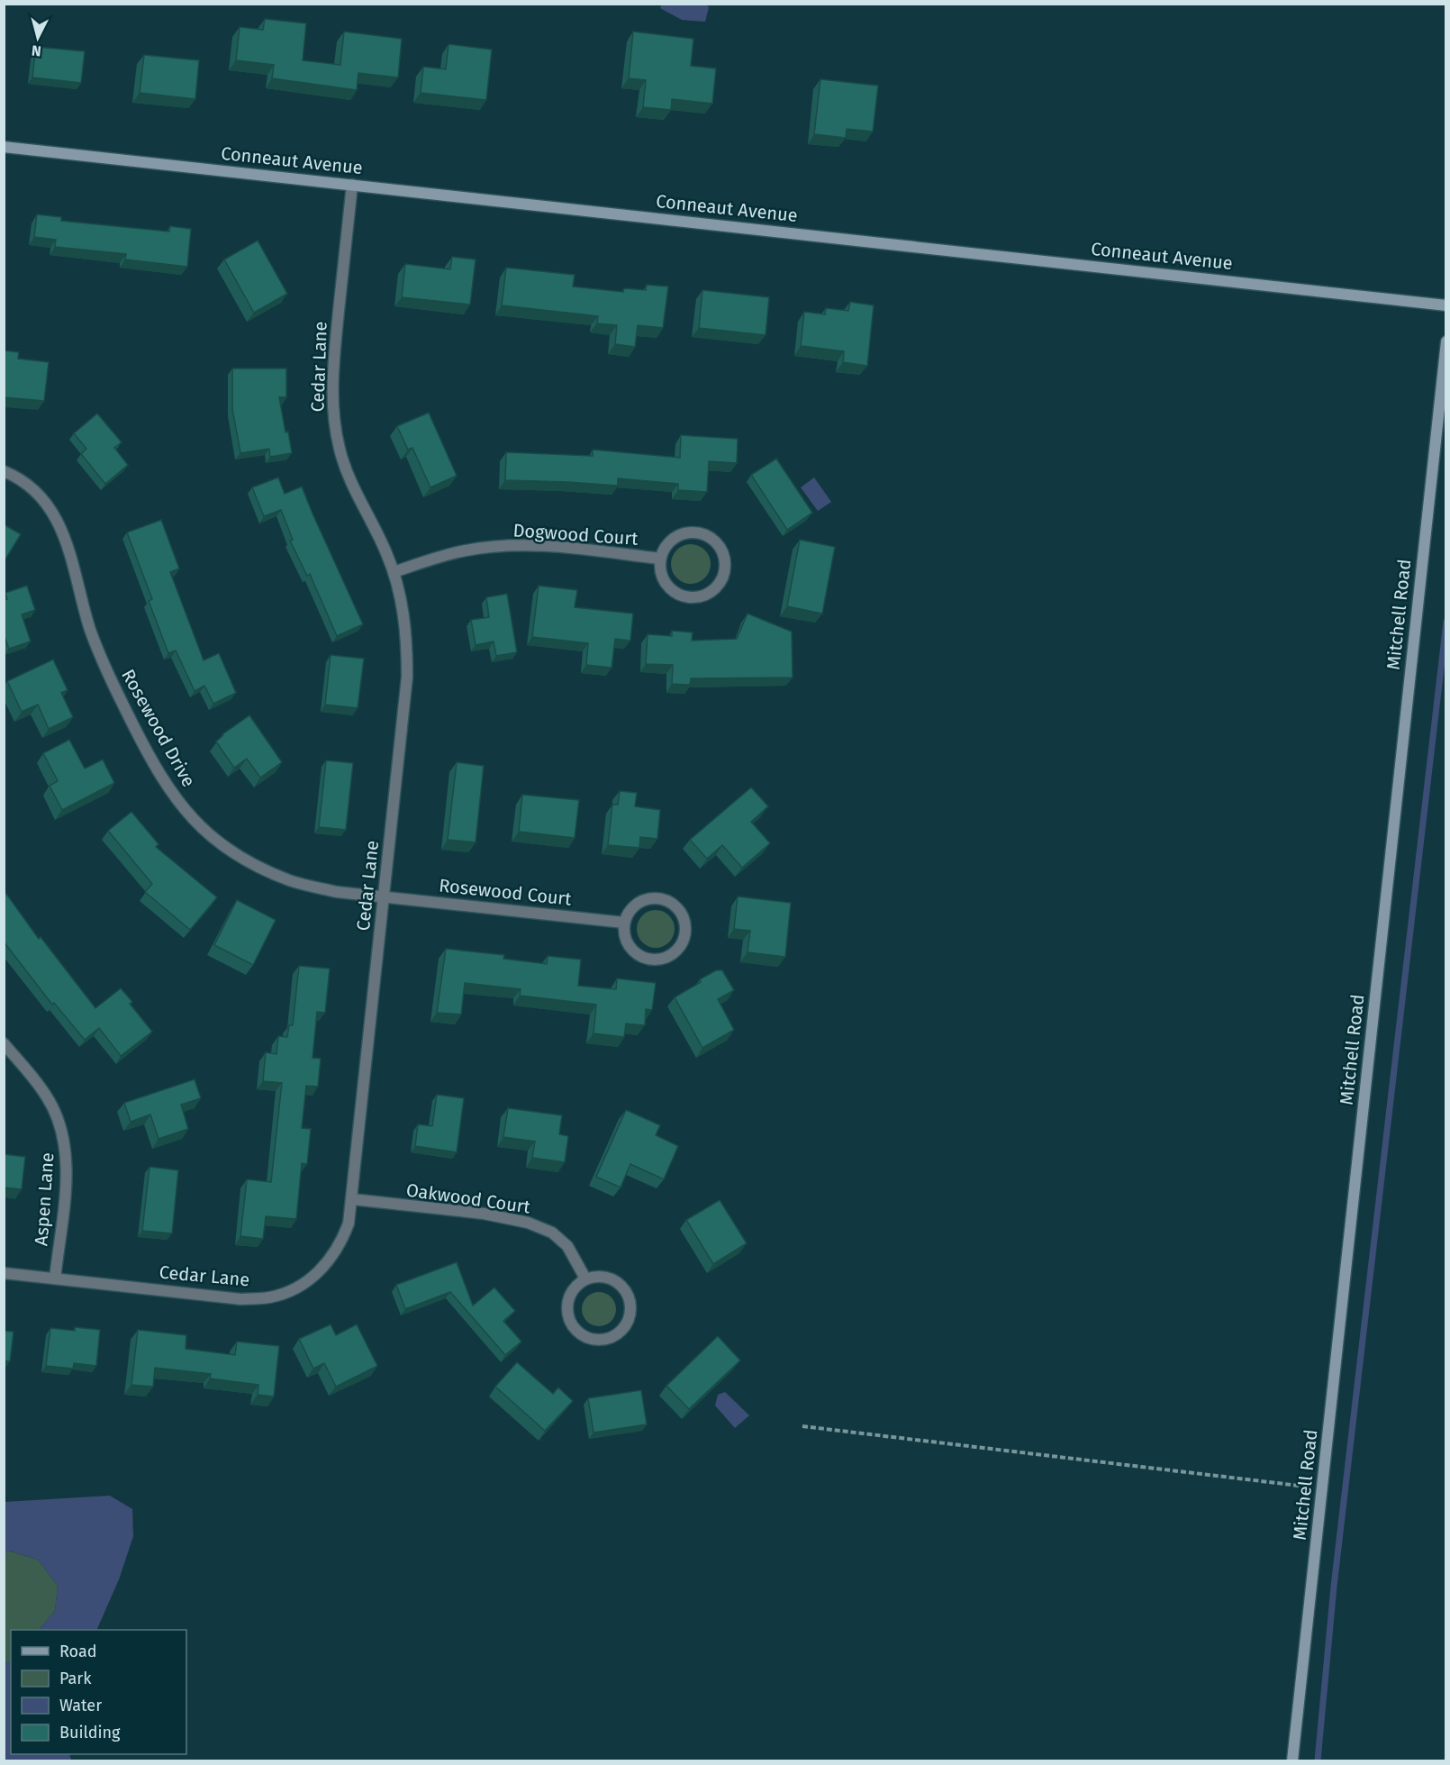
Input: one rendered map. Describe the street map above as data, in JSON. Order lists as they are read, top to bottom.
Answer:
{
  "streets": {
    "street": [
      "Conneaut Avenue",
      "Cedar Lane",
      "Dogwood Court",
      "Mitchell Road",
      "Rosewood Drive",
      "Rosewood Court",
      "Oakwood Court",
      "Aspen Lane"
    ]
  },
  "crossings": [
    ["Conneaut Avenue", "Cedar Lane"],
    ["Cedar Lane", "Dogwood Court"],
    ["Cedar Lane", "Rosewood Drive"],
    ["Cedar Lane", "Rosewood Court"],
    ["Cedar Lane", "Oakwood Court"],
    ["Cedar Lane", "Aspen Lane"],
    ["Rosewood Drive", "Rosewood Court"]
  ],
  "legend": [
    "Road",
    "Park",
    "Water",
    "Building"
  ],
  "north": "bottom"
}
